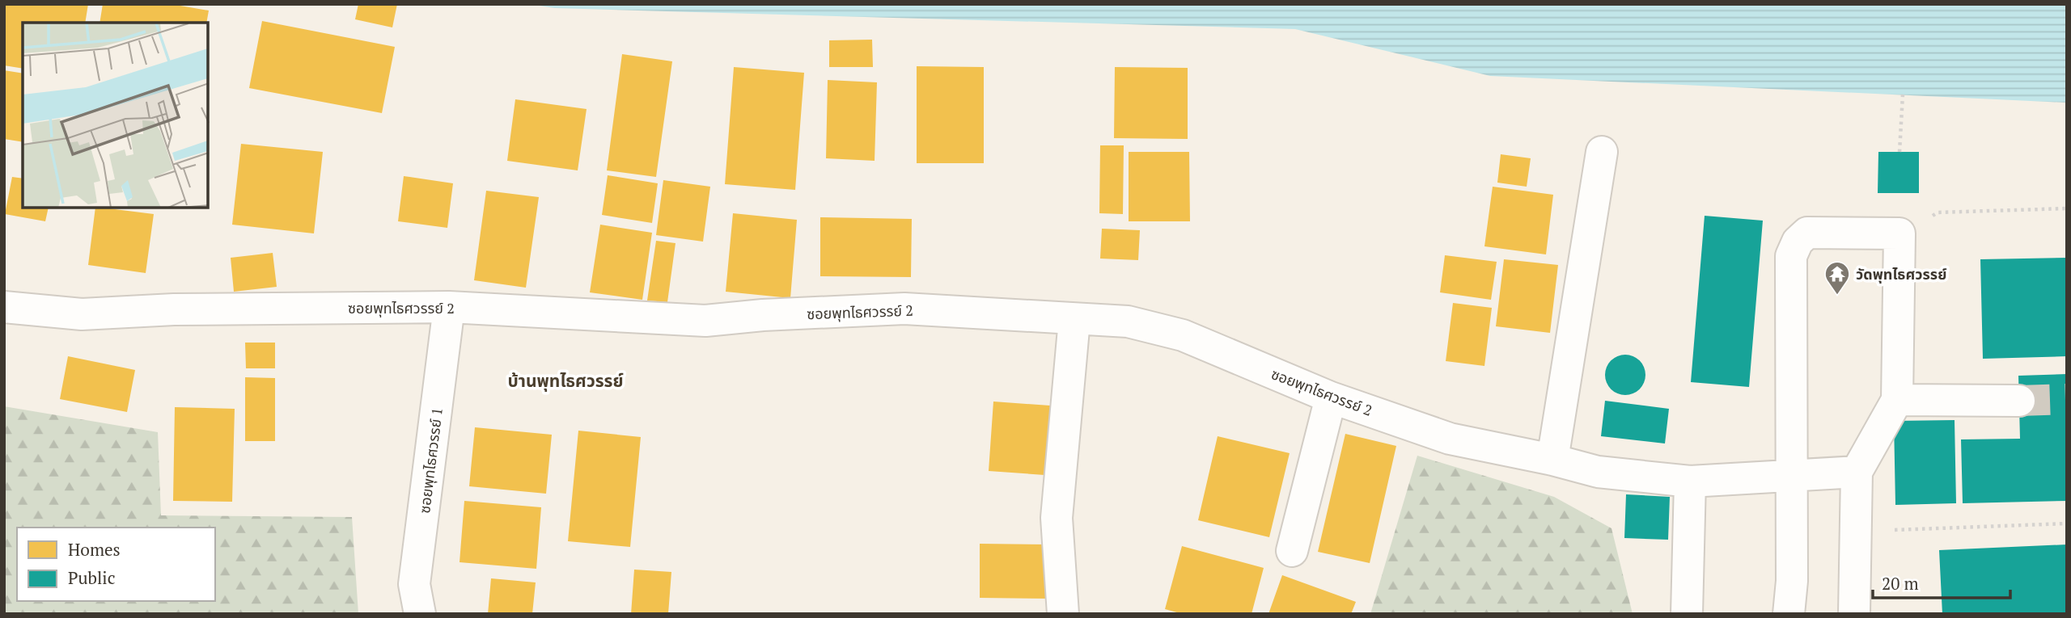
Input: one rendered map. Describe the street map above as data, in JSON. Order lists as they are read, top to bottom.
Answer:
{
  "streets": {
    "street": ["ซอยพุทไธศวรรย์ 2", "ซอยพุทไธศวรรย์ 1"]
  },
  "crossings": [
    ["ซอยพุทไธศวรรย์ 2", "ซอยพุทไธศวรรย์ 1"]
  ],
  "districts": ["บ้านพุทไธศวรรย์"],
  "places": {
    "temple": ["วัดพุทไธศวรรย์"]
  },
  "legend": ["Homes", "Public"],
  "scale_bar": "20 m"
}
